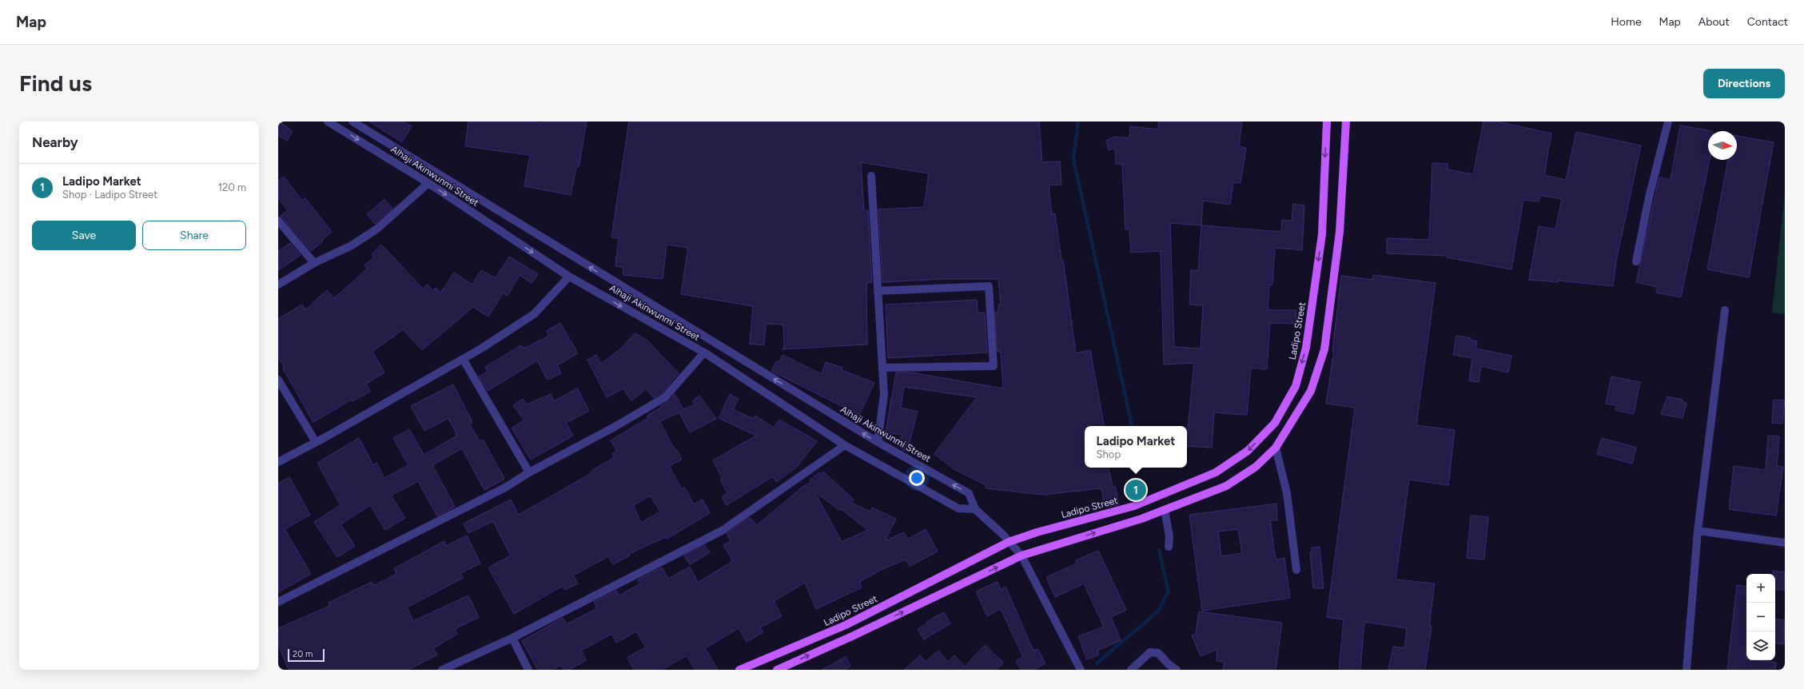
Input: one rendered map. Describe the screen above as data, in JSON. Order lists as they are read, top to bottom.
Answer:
{
  "streets": {
    "main road": ["Ladipo Street"],
    "street": ["Alhaji Akinwunmi Street"]
  },
  "crossings": [
    ["Alhaji Akinwunmi Street", "Ladipo Street"]
  ],
  "one_way": ["Ladipo Street"],
  "scale_bar": "20 m",
  "north": "right",
  "page": {
    "header": "Map",
    "nav": [
      "Home",
      "Map",
      "About",
      "Contact"
    ],
    "buttons": [
      "Directions",
      ["Save", "Share"]
    ],
    "title": "Find us",
    "heading": "Nearby",
    "list": [
      {
        "mark": "1",
        "name": "Ladipo Market",
        "note": "Shop · Ladipo Street",
        "value": "120 m"
      }
    ],
    "popup": ["Ladipo Market", "Shop"],
    "pins": "1",
    "map_buttons": ["+", "−"],
    "scale": "20 m"
  }
}
